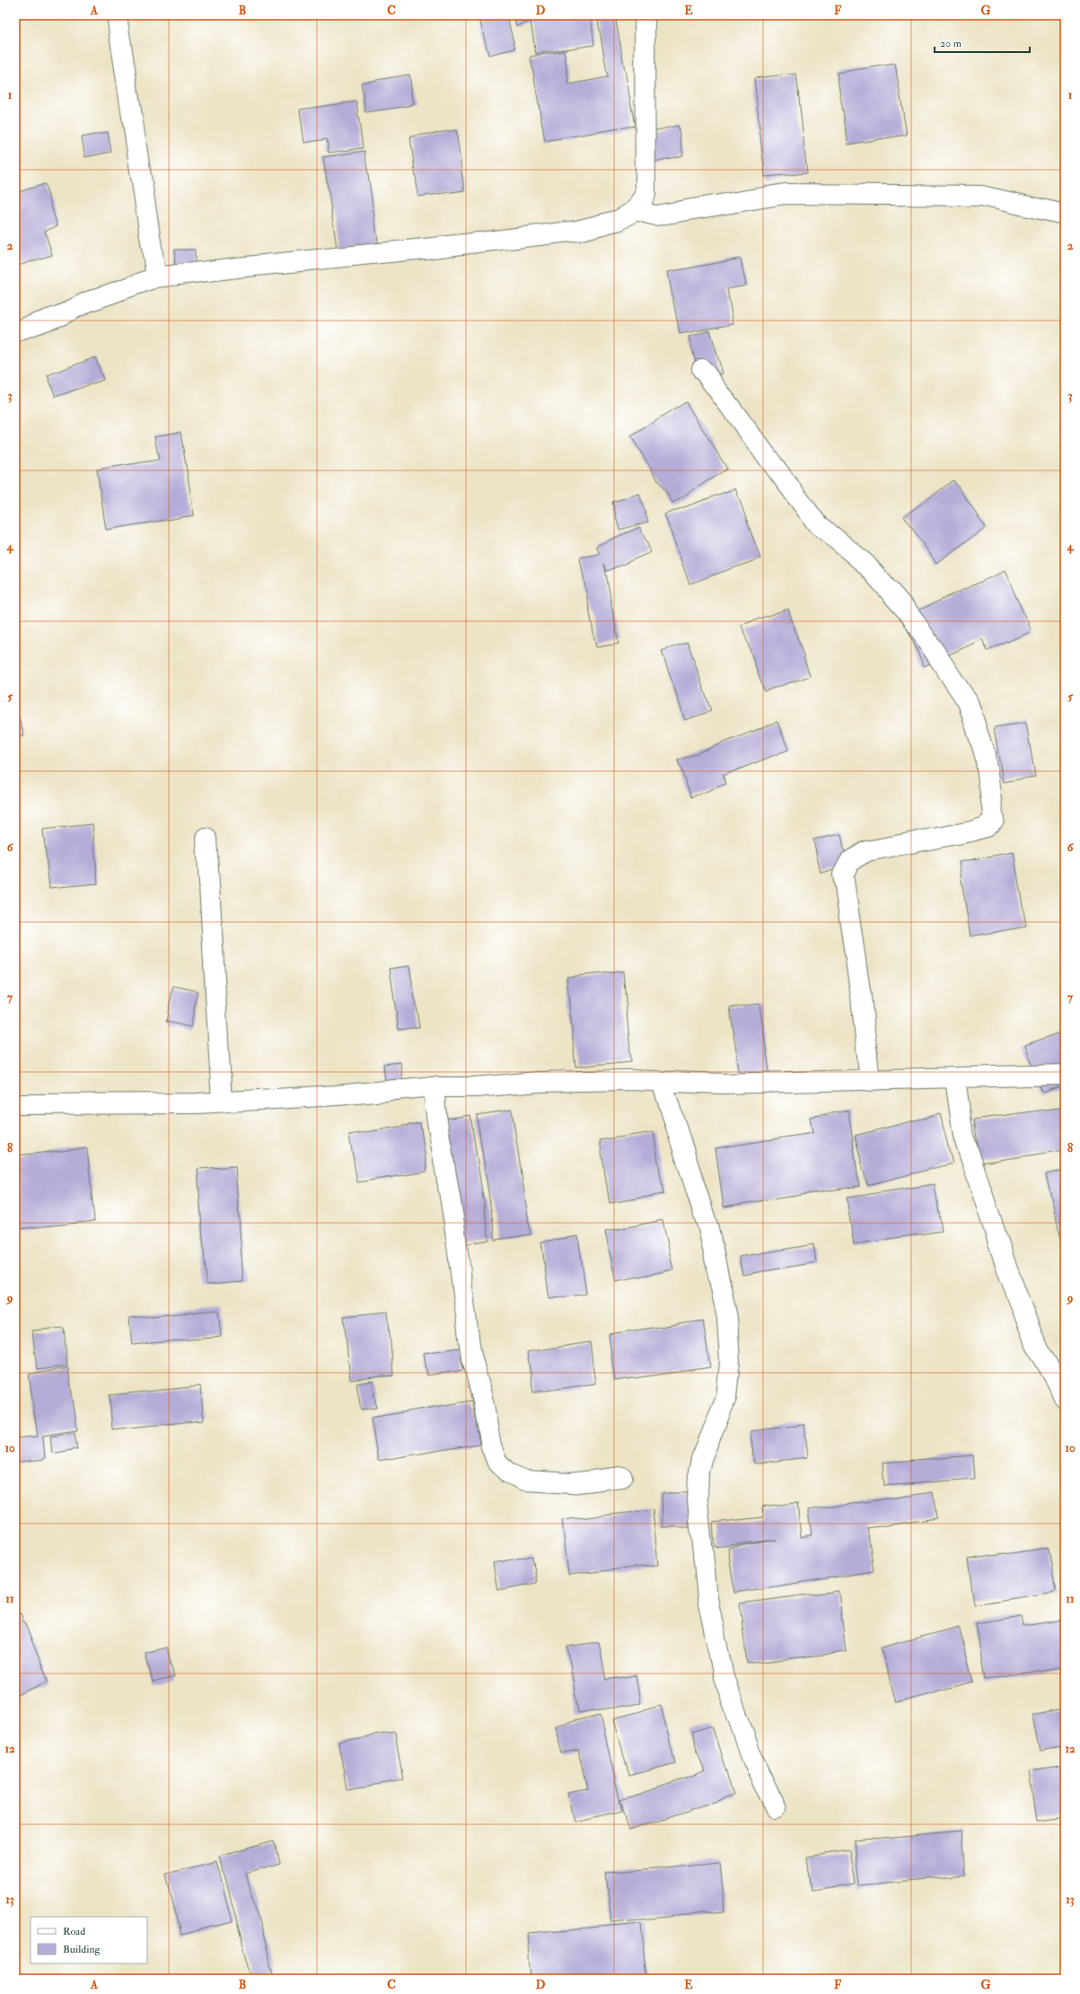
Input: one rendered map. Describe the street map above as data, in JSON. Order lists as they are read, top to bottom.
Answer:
{
  "legend": ["Road", "Building"],
  "scale_bar": "20 m",
  "grid": {
    "columns": [
      "A",
      "B",
      "C",
      "D",
      "E",
      "F",
      "G"
    ],
    "rows": [
      "1",
      "2",
      "3",
      "4",
      "5",
      "6",
      "7",
      "8",
      "9",
      "10",
      "11",
      "12",
      "13"
    ]
  }
}
